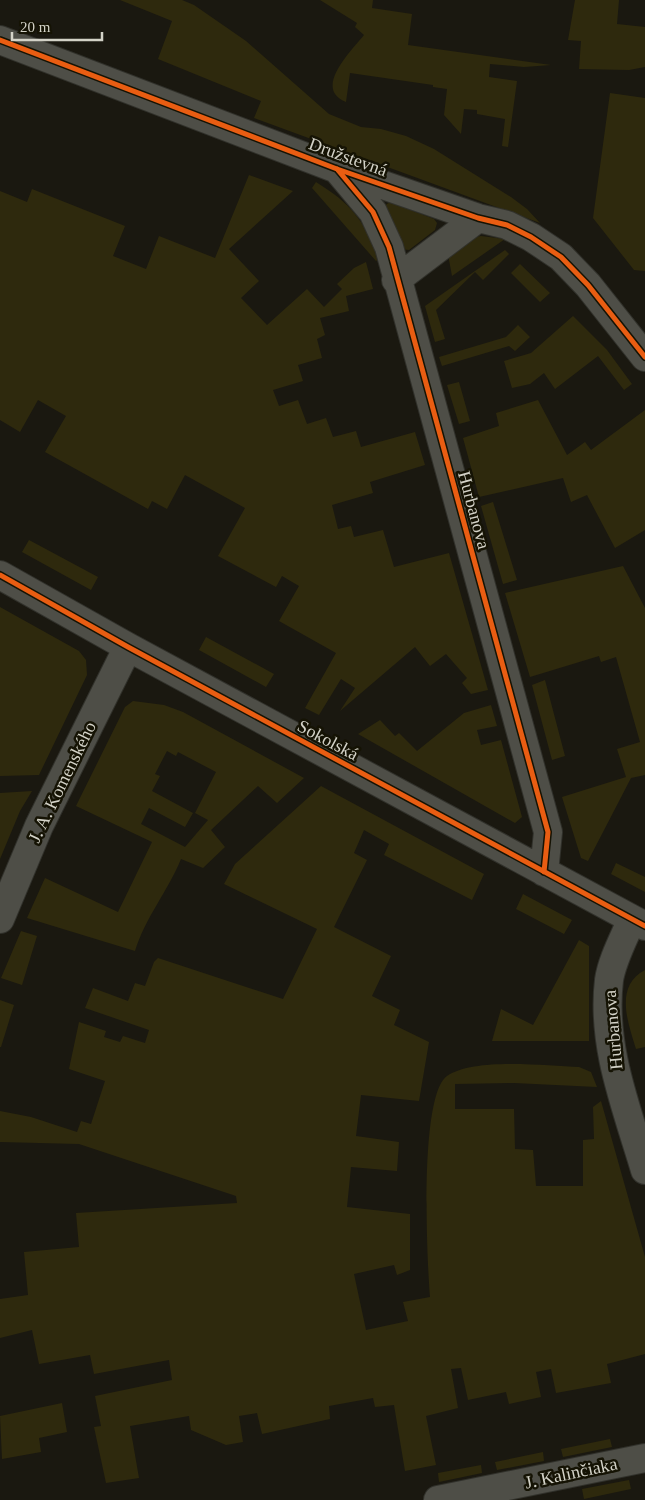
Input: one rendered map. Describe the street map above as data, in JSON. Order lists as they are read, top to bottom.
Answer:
{
  "streets": {
    "street": [
      "Družstevná",
      "Hurbanova",
      "Sokolská",
      "J. A. Komenského",
      "J. Kalinčiaka"
    ]
  },
  "crossings": [
    ["Družstevná", "Hurbanova"],
    ["Hurbanova", "Sokolská"],
    ["Sokolská", "J. A. Komenského"]
  ],
  "scale_bar": "20 m"
}
